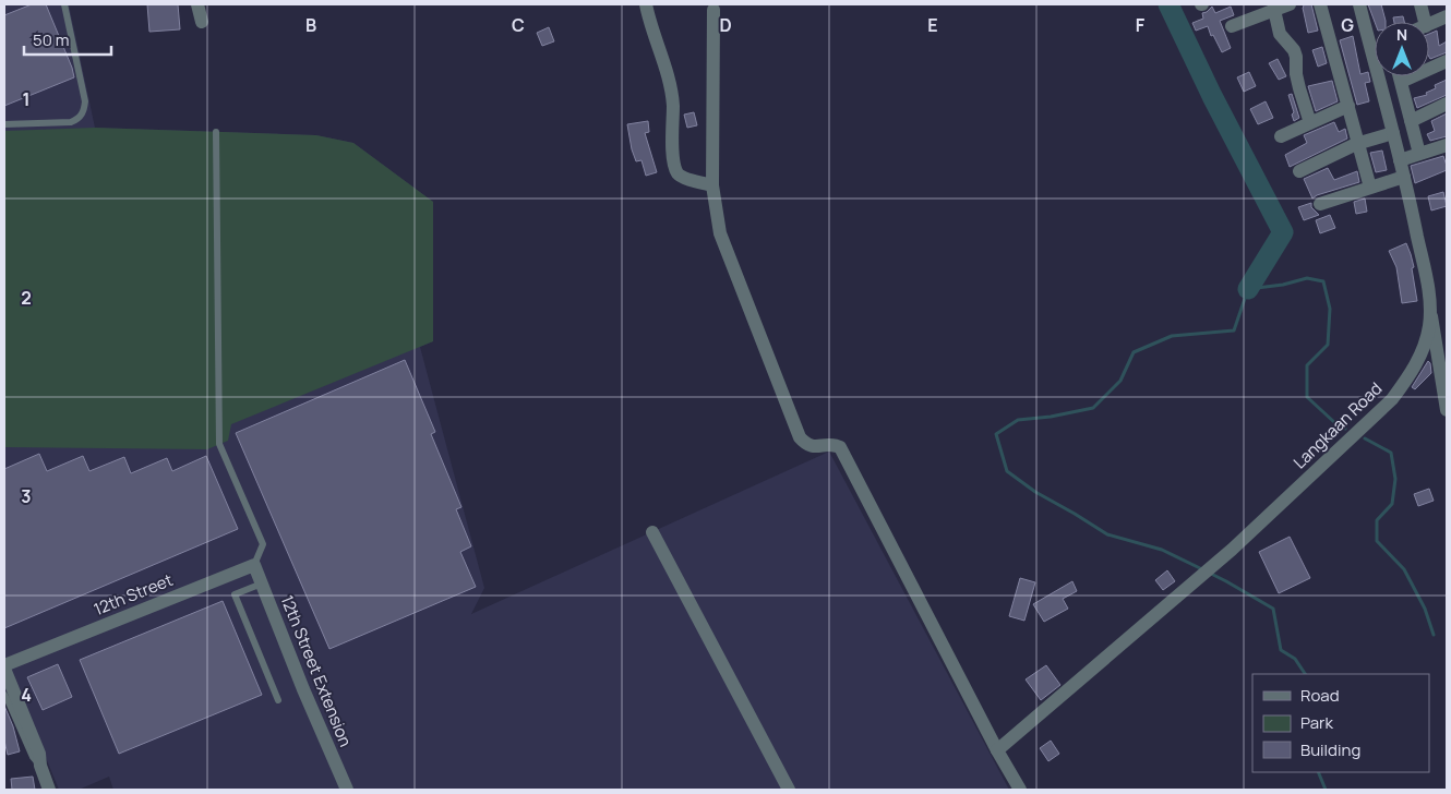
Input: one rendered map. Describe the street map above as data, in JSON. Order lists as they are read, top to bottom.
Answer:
{
  "streets": {
    "street": ["Langkaan Road", "12th Street", "12th Street Extension"]
  },
  "crossings": [
    ["12th Street", "12th Street Extension"]
  ],
  "legend": ["Road", "Park", "Building"],
  "scale_bar": "50 m",
  "north": "top",
  "grid": {
    "columns": [
      "B",
      "C",
      "D",
      "E",
      "F",
      "G"
    ],
    "rows": [
      "1",
      "2",
      "3",
      "4"
    ]
  }
}
